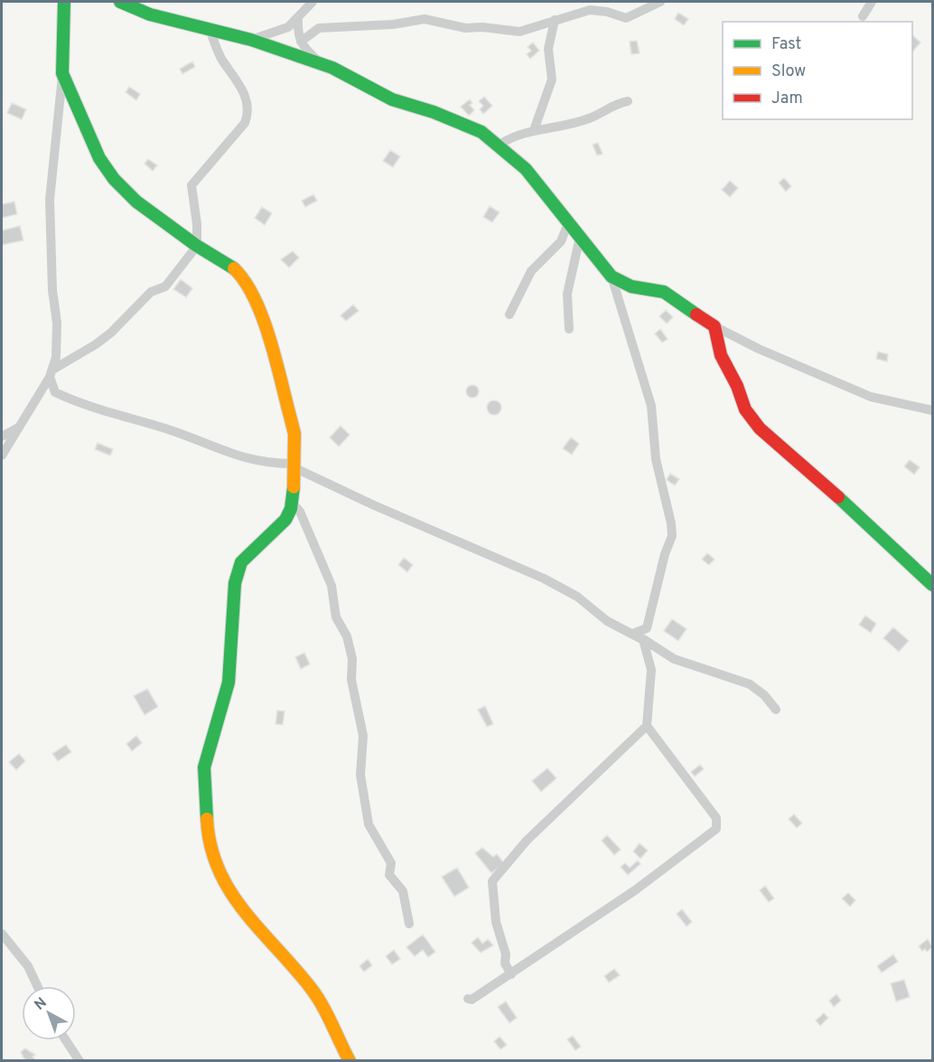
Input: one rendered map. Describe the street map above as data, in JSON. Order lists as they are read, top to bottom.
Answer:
{
  "legend": ["Fast", "Slow", "Jam"],
  "north": "top left"
}
